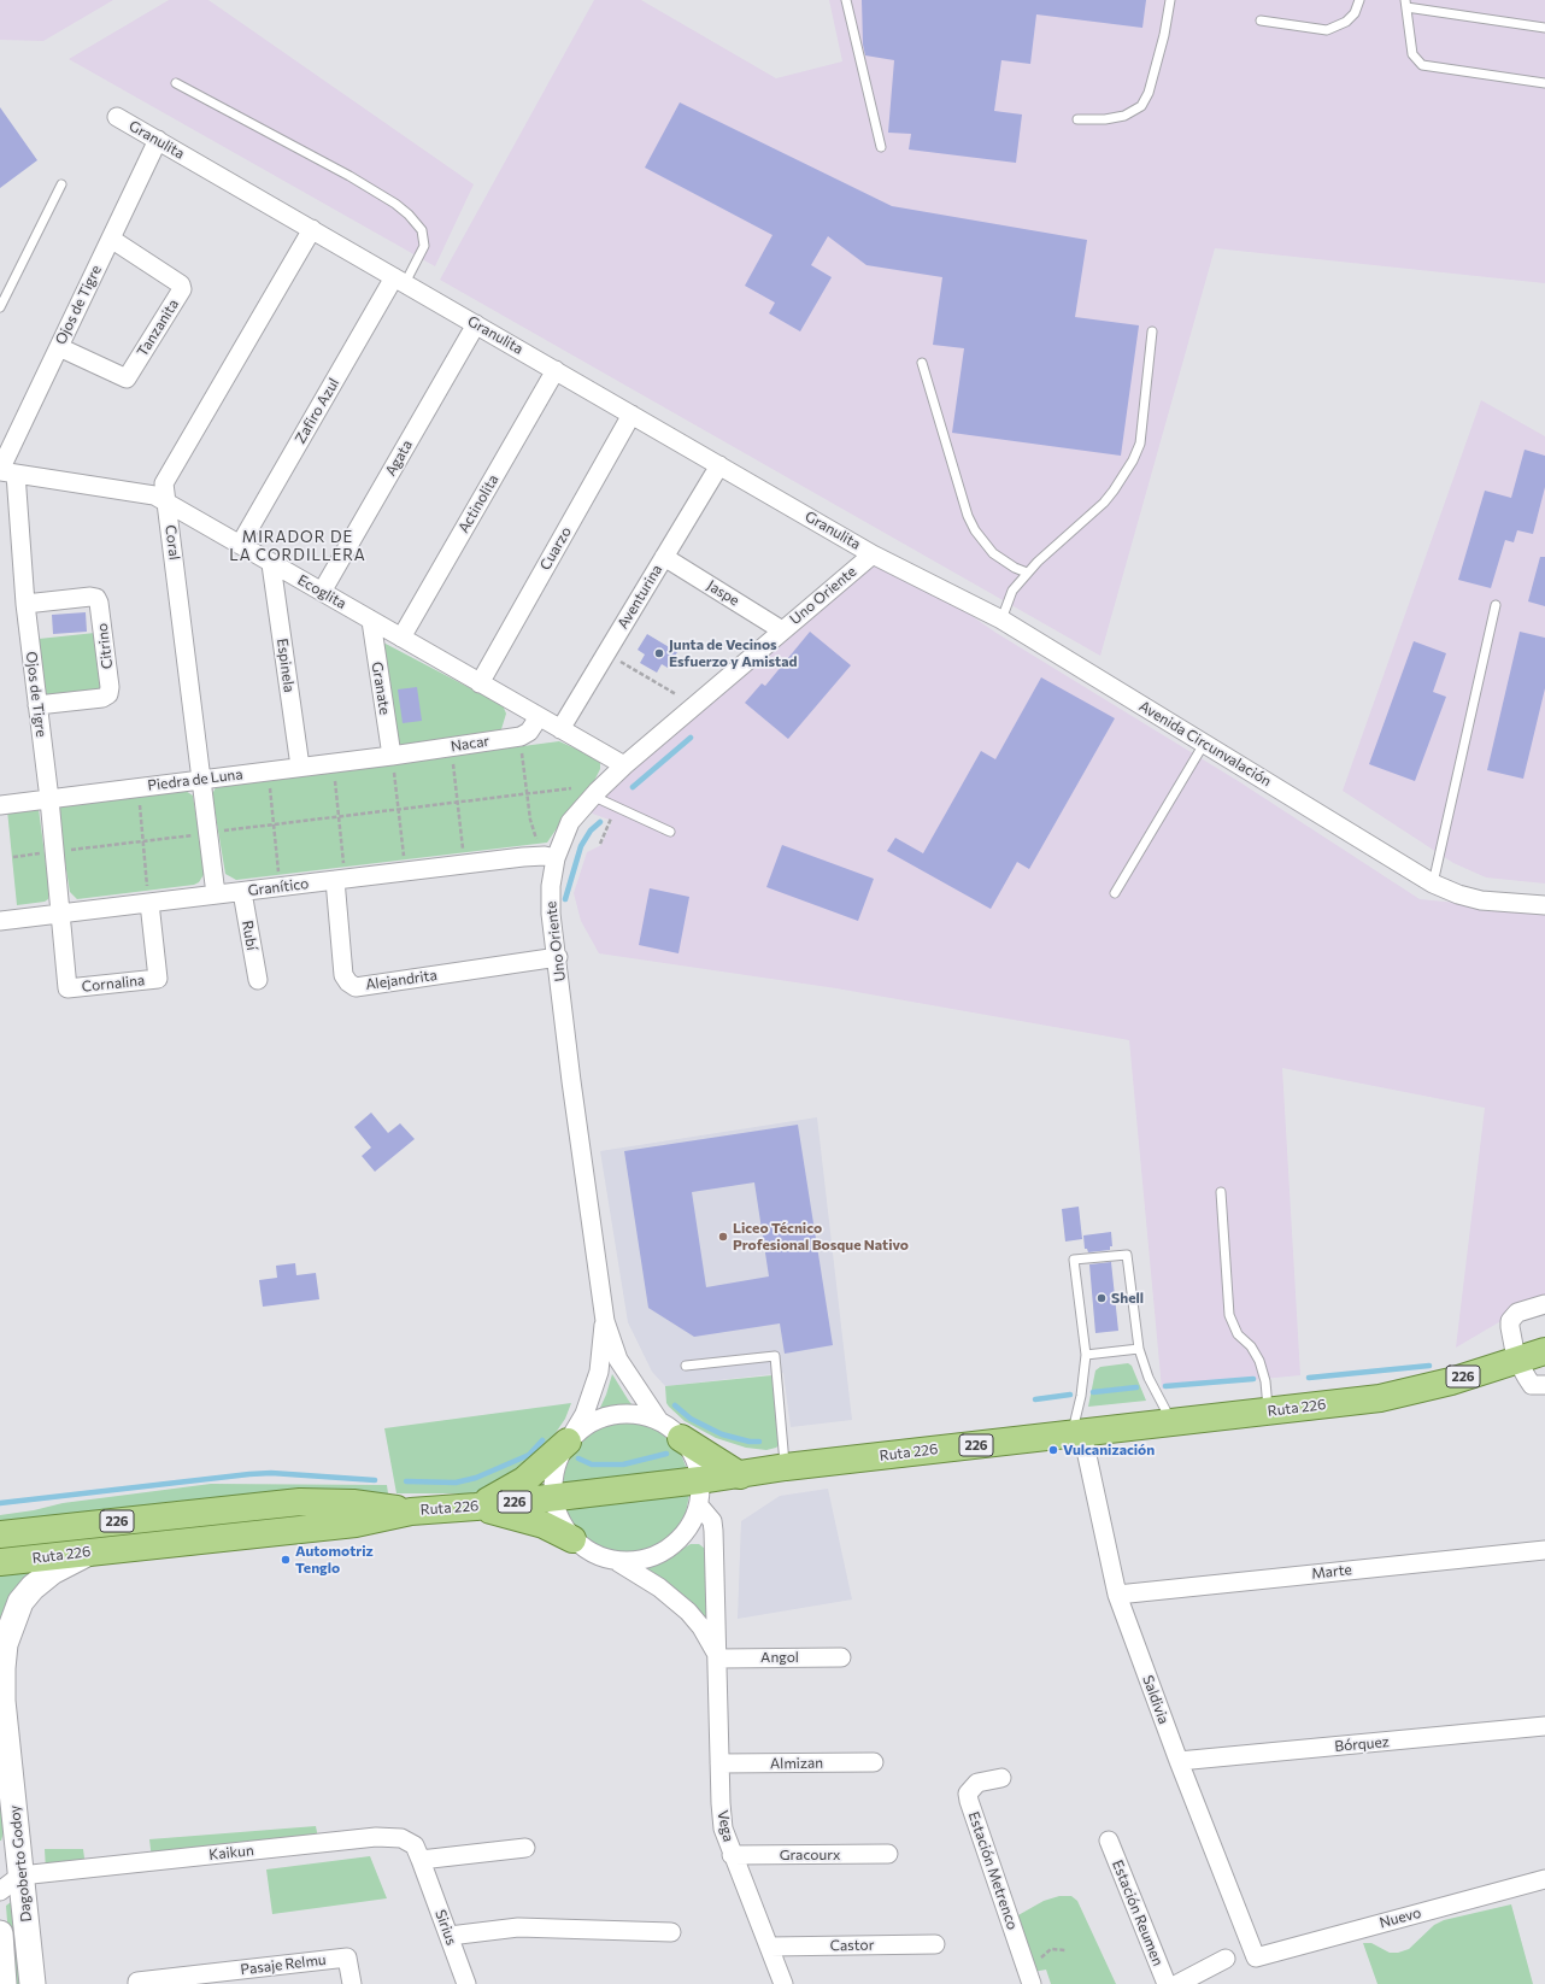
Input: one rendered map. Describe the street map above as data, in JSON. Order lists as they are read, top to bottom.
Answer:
{
  "streets": {
    "main road": ["226", "Ruta 226", "Dagoberto Godoy"],
    "street": [
      "Granulita",
      "Ojos de Tigre",
      "Tanzanita",
      "Zafiro Azul",
      "Agata",
      "Actinolita",
      "Coral",
      "Cuarzo",
      "Ecoglita",
      "Jaspe",
      "Uno Oriente",
      "Aventurina",
      "Citrino",
      "Espinela",
      "Granate",
      "Nacar",
      "Avenida Circunvalación",
      "Piedra de Luna",
      "Granítico",
      "Rubí",
      "Alejandrita",
      "Cornalina",
      "Marte",
      "Angol",
      "Saldivia",
      "Bórquez",
      "Almizan",
      "Vega",
      "Kaikun",
      "Gracourx",
      "Estación Metrenco",
      "Estación Reumen",
      "Nuevo",
      "Sirius",
      "Castor",
      "Pasaje Relmu"
    ]
  },
  "crossings": [
    ["Granulita", "Ojos de Tigre"],
    ["Granulita", "Zafiro Azul"],
    ["Granulita", "Agata"],
    ["Granulita", "Actinolita"],
    ["Granulita", "Coral"],
    ["Granulita", "Cuarzo"],
    ["Granulita", "Uno Oriente"],
    ["Granulita", "Aventurina"],
    ["Granulita", "Avenida Circunvalación"],
    ["Ojos de Tigre", "Tanzanita"],
    ["Ojos de Tigre", "Ecoglita"],
    ["Ojos de Tigre", "Citrino"],
    ["Ojos de Tigre", "Piedra de Luna"],
    ["Ojos de Tigre", "Granítico"],
    ["Ojos de Tigre", "Cornalina"],
    ["Zafiro Azul", "Ecoglita"],
    ["Agata", "Ecoglita"],
    ["Actinolita", "Ecoglita"],
    ["Coral", "Ecoglita"],
    ["Coral", "Piedra de Luna"],
    ["Coral", "Granítico"],
    ["Cuarzo", "Ecoglita"],
    ["Ecoglita", "Uno Oriente"],
    ["Ecoglita", "Aventurina"],
    ["Ecoglita", "Espinela"],
    ["Ecoglita", "Granate"],
    ["Jaspe", "Uno Oriente"],
    ["Jaspe", "Aventurina"],
    ["Uno Oriente", "Avenida Circunvalación"],
    ["Uno Oriente", "Granítico"],
    ["Uno Oriente", "Alejandrita"],
    ["Uno Oriente", "Ruta 226"],
    ["Espinela", "Piedra de Luna"],
    ["Granate", "Nacar"],
    ["Granate", "Piedra de Luna"],
    ["Nacar", "Piedra de Luna"],
    ["Granítico", "Rubí"],
    ["Granítico", "Alejandrita"],
    ["Granítico", "Cornalina"],
    ["Ruta 226", "Saldivia"],
    ["Ruta 226", "Vega"],
    ["Ruta 226", "Dagoberto Godoy"],
    ["Marte", "Saldivia"],
    ["Angol", "Vega"],
    ["Saldivia", "Bórquez"],
    ["Saldivia", "Nuevo"],
    ["Almizan", "Vega"],
    ["Vega", "Gracourx"],
    ["Vega", "Castor"],
    ["Kaikun", "Dagoberto Godoy"],
    ["Kaikun", "Sirius"]
  ],
  "districts": ["MIRADOR DE LA CORDILLERA"],
  "places": [
    "Junta de Vecinos Esfuerzo y Amistad",
    "Liceo Técnico Profesional Bosque Nativo",
    "Shell",
    "Vulcanización",
    "Automotriz Tenglo"
  ]
}
